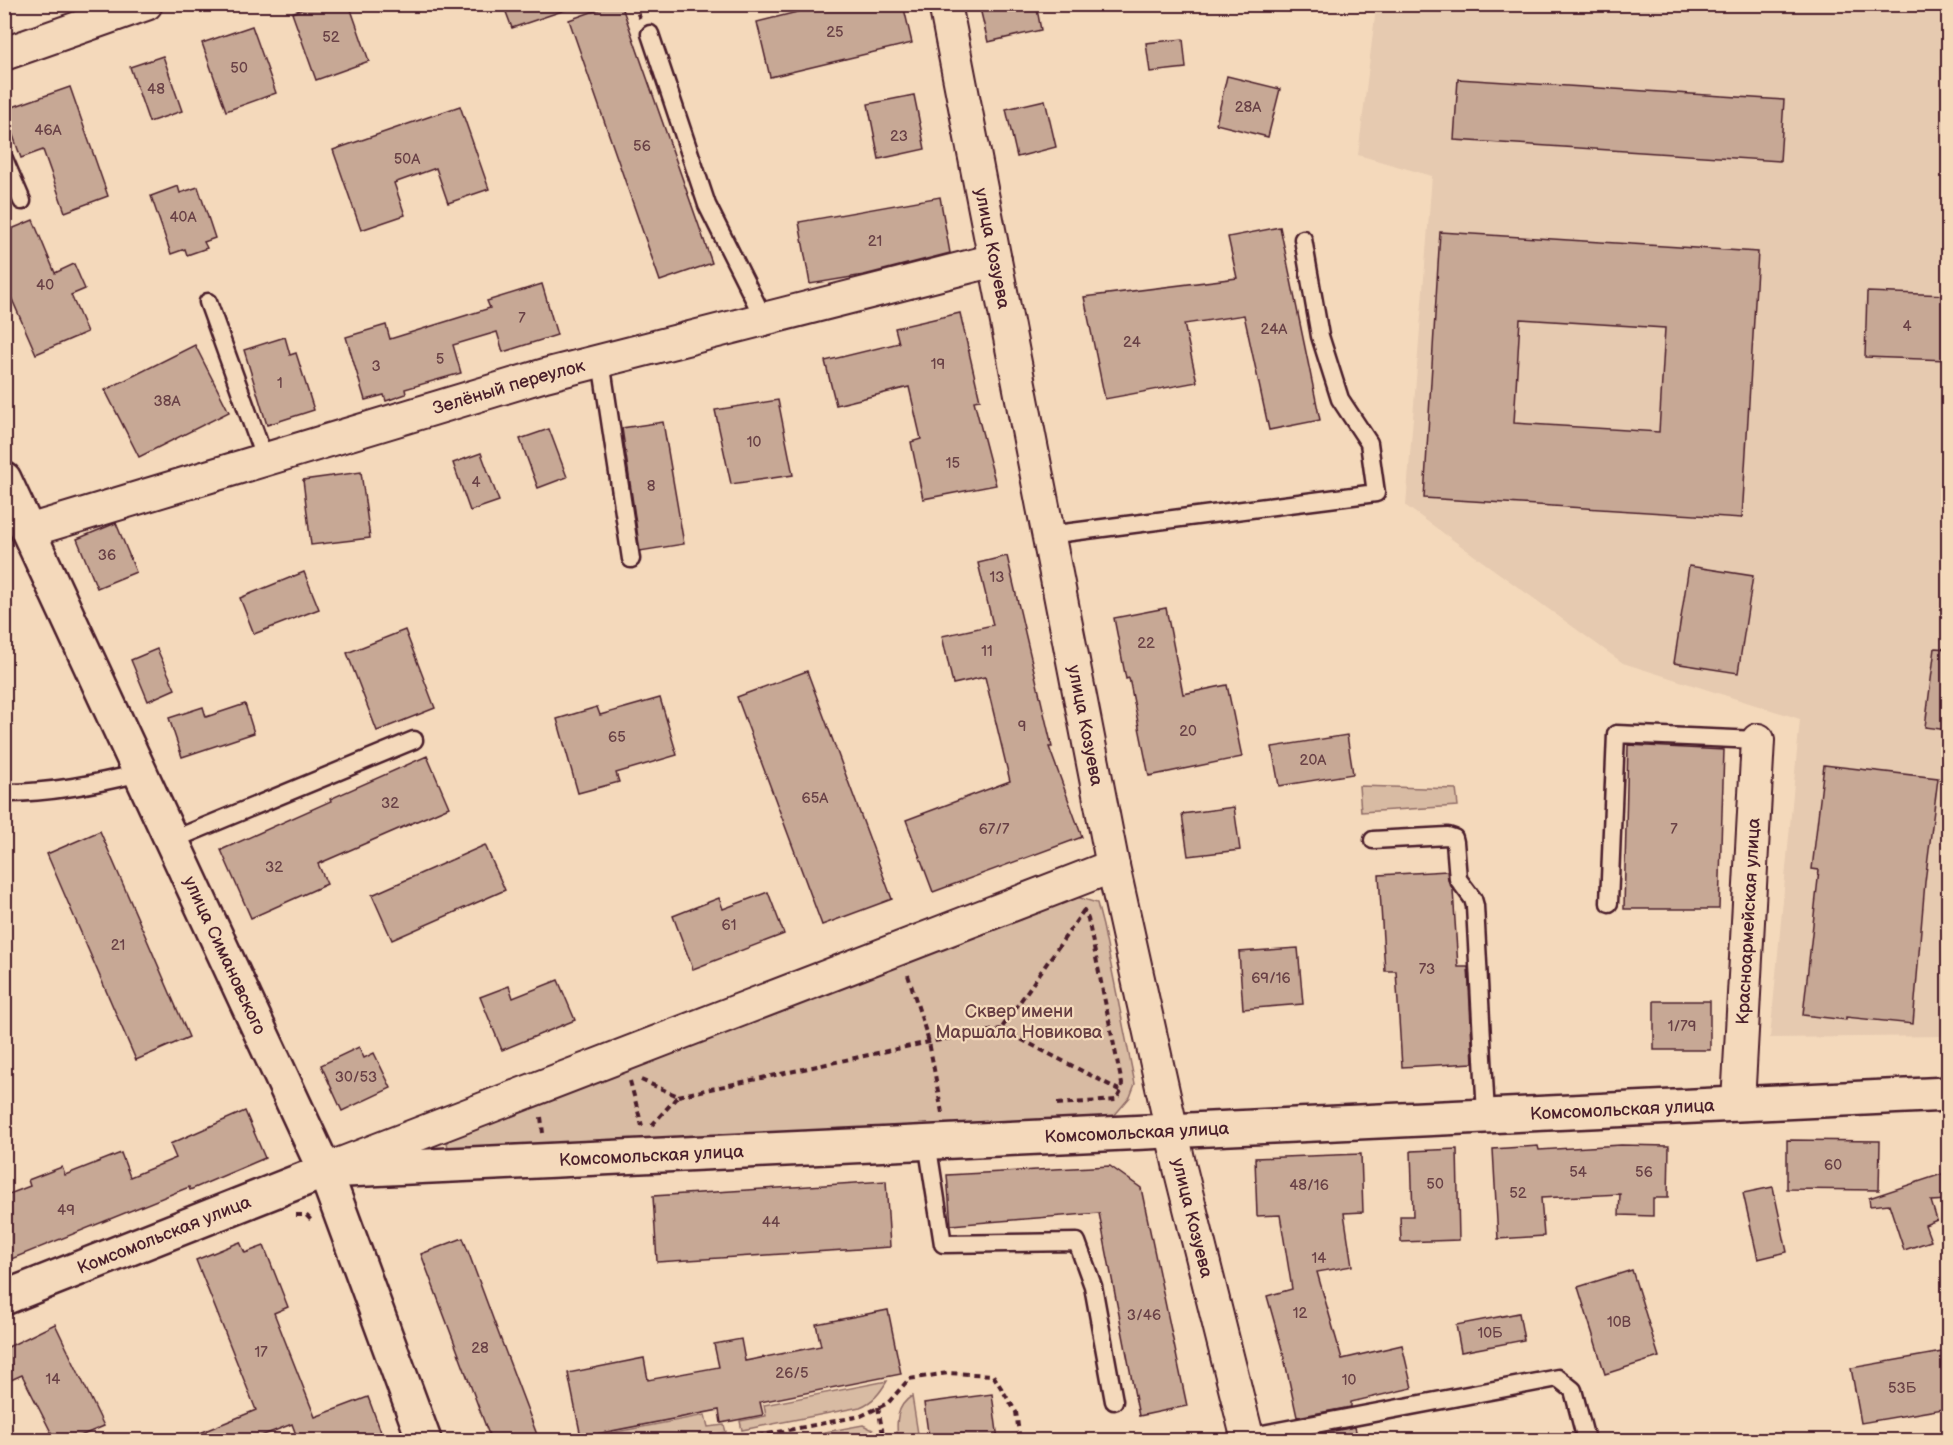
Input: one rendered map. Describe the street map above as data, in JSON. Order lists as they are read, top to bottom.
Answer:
{
  "streets": {
    "street": [
      "улица Козуева",
      "Зелёный переулок",
      "Красноармейская улица",
      "улица Симановского",
      "Комсомольская улица"
    ]
  },
  "crossings": [
    ["улица Козуева", "Зелёный переулок"],
    ["улица Козуева", "Комсомольская улица"],
    ["Зелёный переулок", "улица Симановского"],
    ["Красноармейская улица", "Комсомольская улица"],
    ["улица Симановского", "Комсомольская улица"]
  ],
  "parks": ["Сквер имени Маршала Новикова"],
  "house_numbers": [
    "25",
    "52",
    "50",
    "48",
    "28А",
    "46А",
    "23",
    "56",
    "50А",
    "40А",
    "21",
    "40",
    "7",
    "4",
    "24А",
    "24",
    "5",
    "19",
    "3",
    "1",
    "38А",
    "10",
    "15",
    "4",
    "8",
    "36",
    "13",
    "22",
    "11",
    "9",
    "20",
    "65",
    "20А",
    "65А",
    "32",
    "67/7",
    "7",
    "32",
    "61",
    "21",
    "73",
    "69/16",
    "1/79",
    "30/53",
    "60",
    "54",
    "56",
    "50",
    "48/16",
    "52",
    "49",
    "44",
    "14",
    "12",
    "3/46",
    "10В",
    "10Б",
    "28",
    "17",
    "26/5",
    "14",
    "10",
    "53Б"
  ]
}
